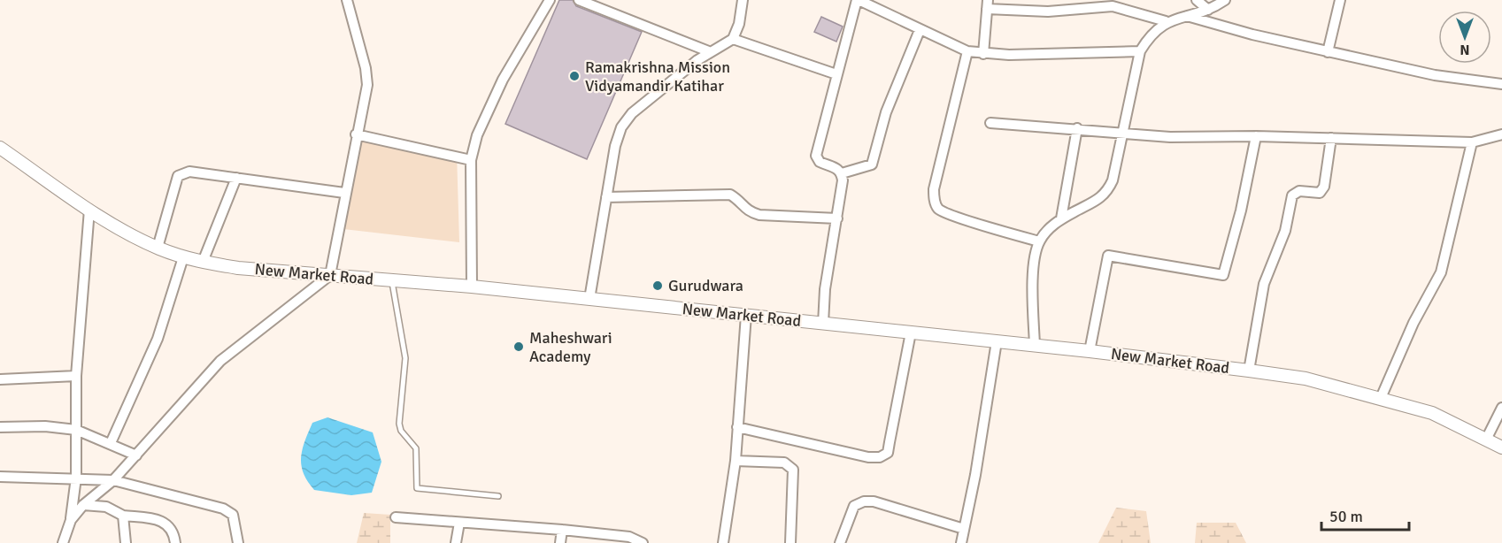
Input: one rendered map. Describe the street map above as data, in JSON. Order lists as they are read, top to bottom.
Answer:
{
  "streets": {
    "street": ["New Market Road"]
  },
  "places": ["Ramakrishna Mission Vidyamandir Katihar", "Gurudwara", "Maheshwari Academy"],
  "scale_bar": "50 m",
  "north": "bottom"
}
